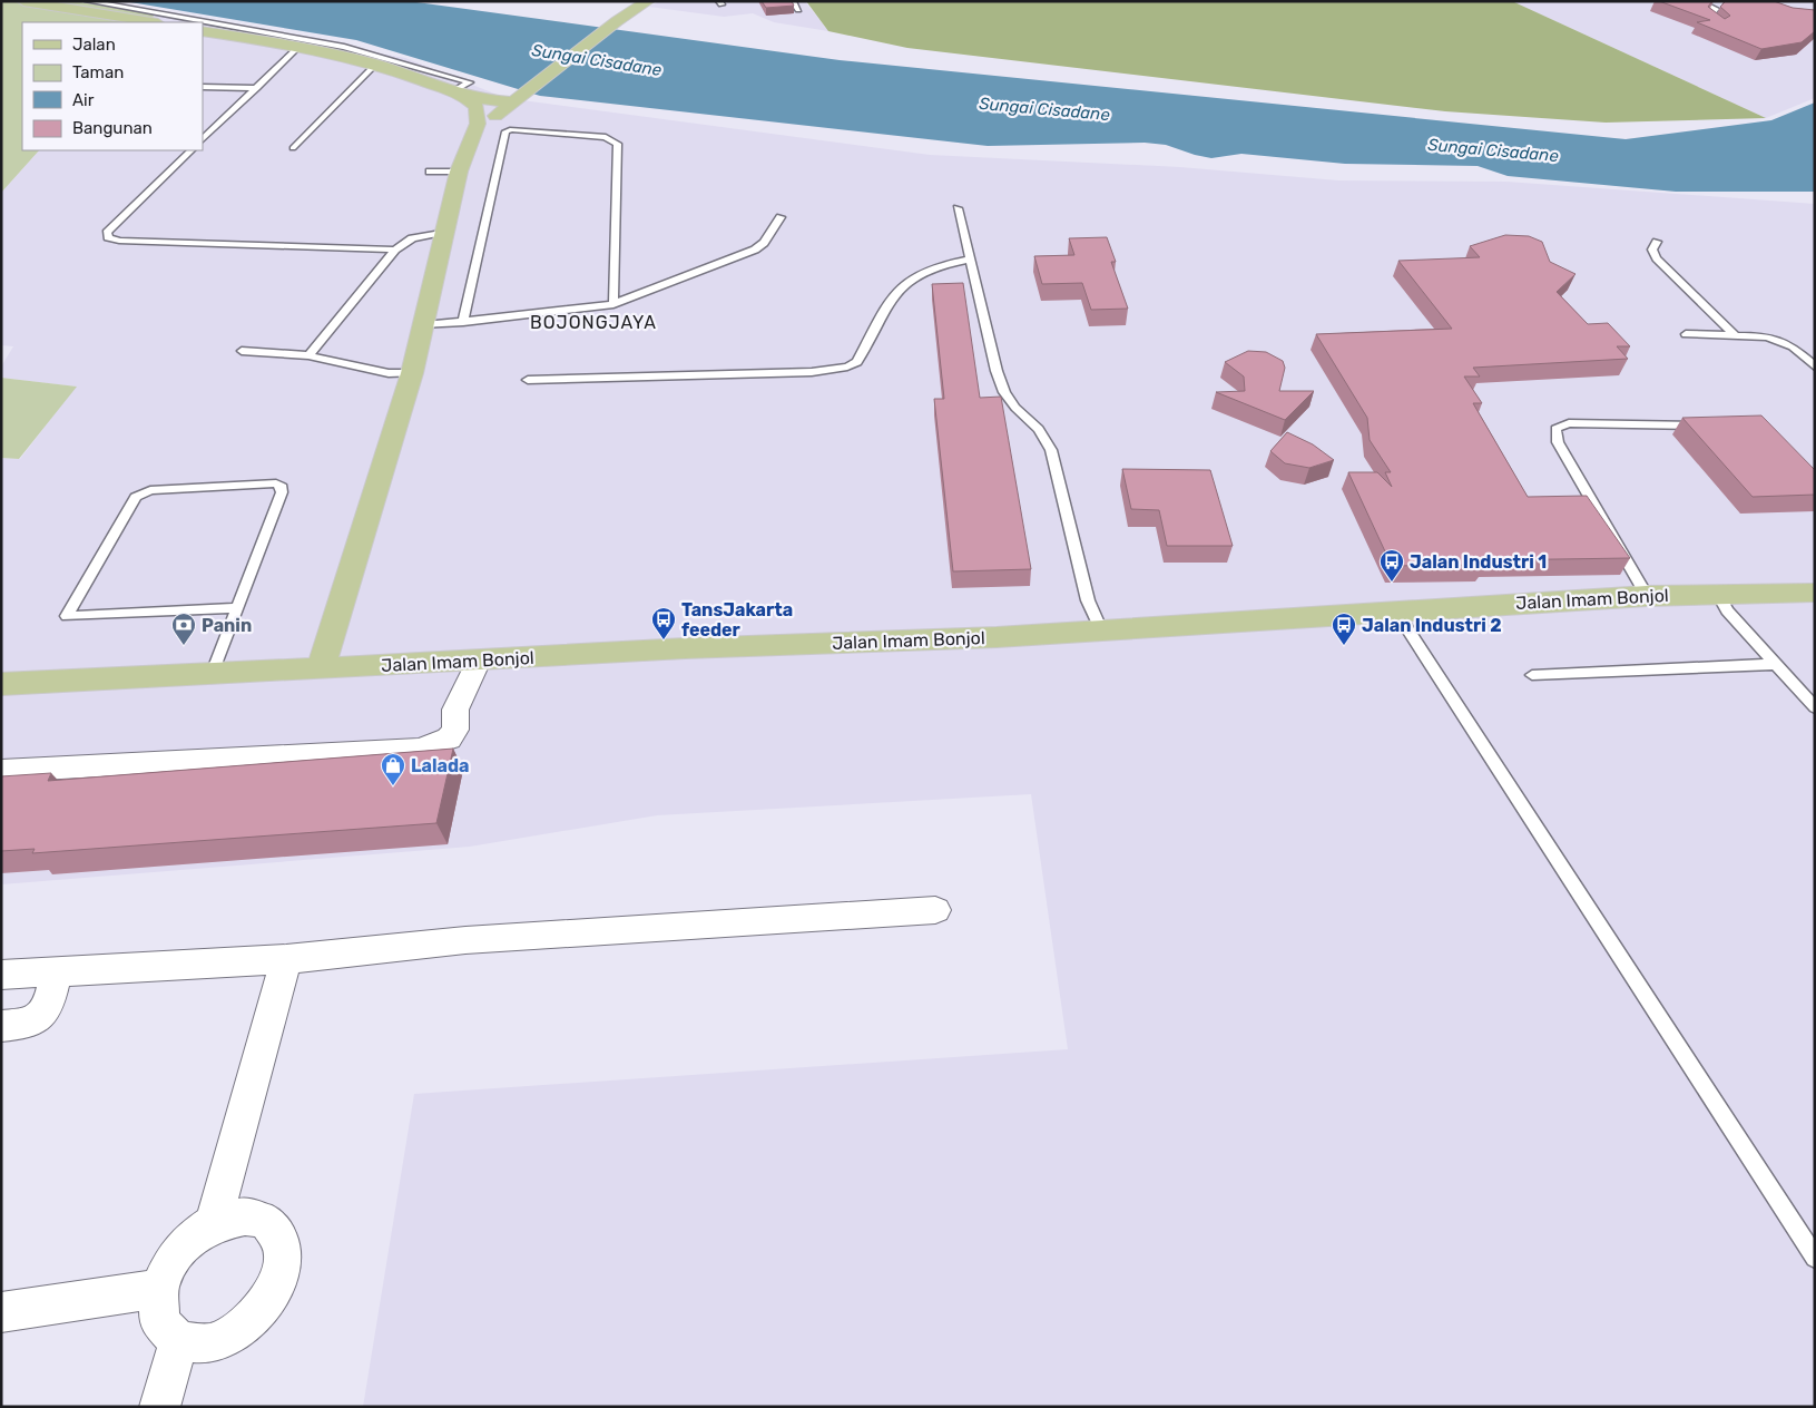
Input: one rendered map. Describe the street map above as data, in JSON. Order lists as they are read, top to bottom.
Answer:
{
  "streets": {
    "main road": ["Jalan Imam Bonjol"]
  },
  "districts": ["BOJONGJAYA"],
  "water": ["Sungai Cisadane"],
  "places": {
    "bus stop": ["Jalan Industri 1", "TansJakarta feeder", "Jalan Industri 2"],
    "bank": ["Panin"],
    "shop": ["Lalada"]
  },
  "legend": [
    "Jalan",
    "Taman",
    "Air",
    "Bangunan"
  ]
}
